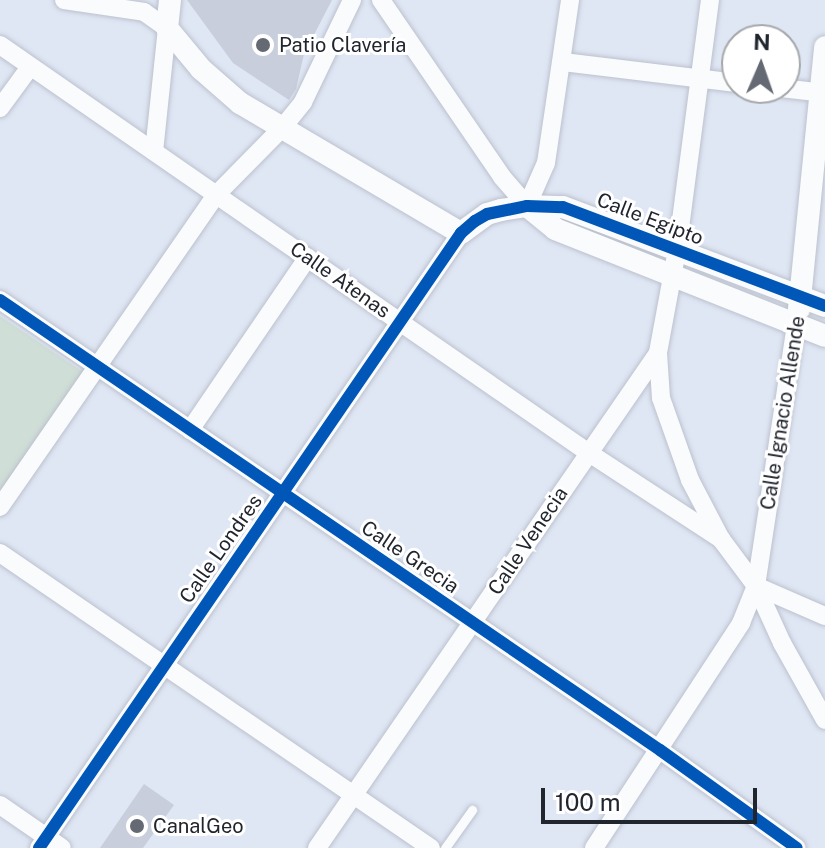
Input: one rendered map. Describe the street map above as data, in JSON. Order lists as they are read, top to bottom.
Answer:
{
  "streets": {
    "street": [
      "Calle Egipto",
      "Calle Atenas",
      "Calle Ignacio Allende",
      "Calle Venecia",
      "Calle Londres",
      "Calle Grecia"
    ]
  },
  "crossings": [
    ["Calle Egipto", "Calle Ignacio Allende"],
    ["Calle Egipto", "Calle Londres"],
    ["Calle Atenas", "Calle Venecia"],
    ["Calle Atenas", "Calle Londres"],
    ["Calle Ignacio Allende", "Calle Grecia"],
    ["Calle Venecia", "Calle Grecia"],
    ["Calle Londres", "Calle Grecia"]
  ],
  "places": ["Patio Clavería", "CanalGeo"],
  "scale_bar": "100 m",
  "north": "top"
}
